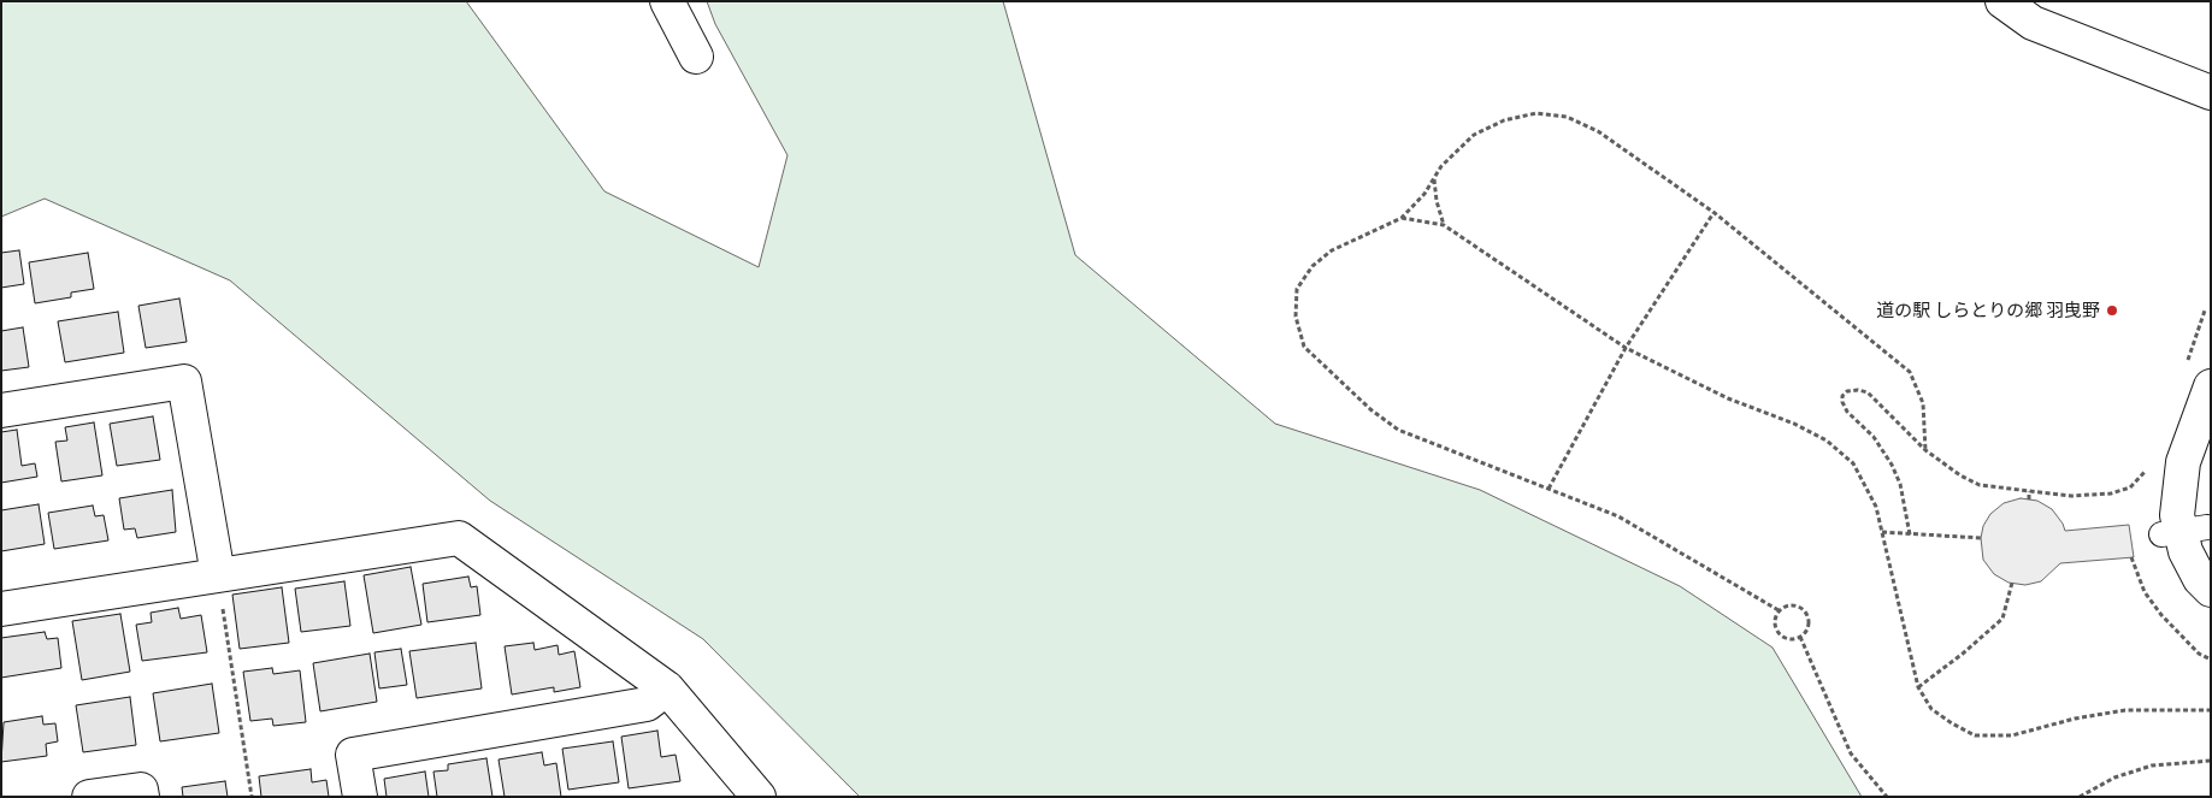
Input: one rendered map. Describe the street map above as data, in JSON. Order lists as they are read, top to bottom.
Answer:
{
  "places": ["道の駅 しらとりの郷 羽曳野"]
}
